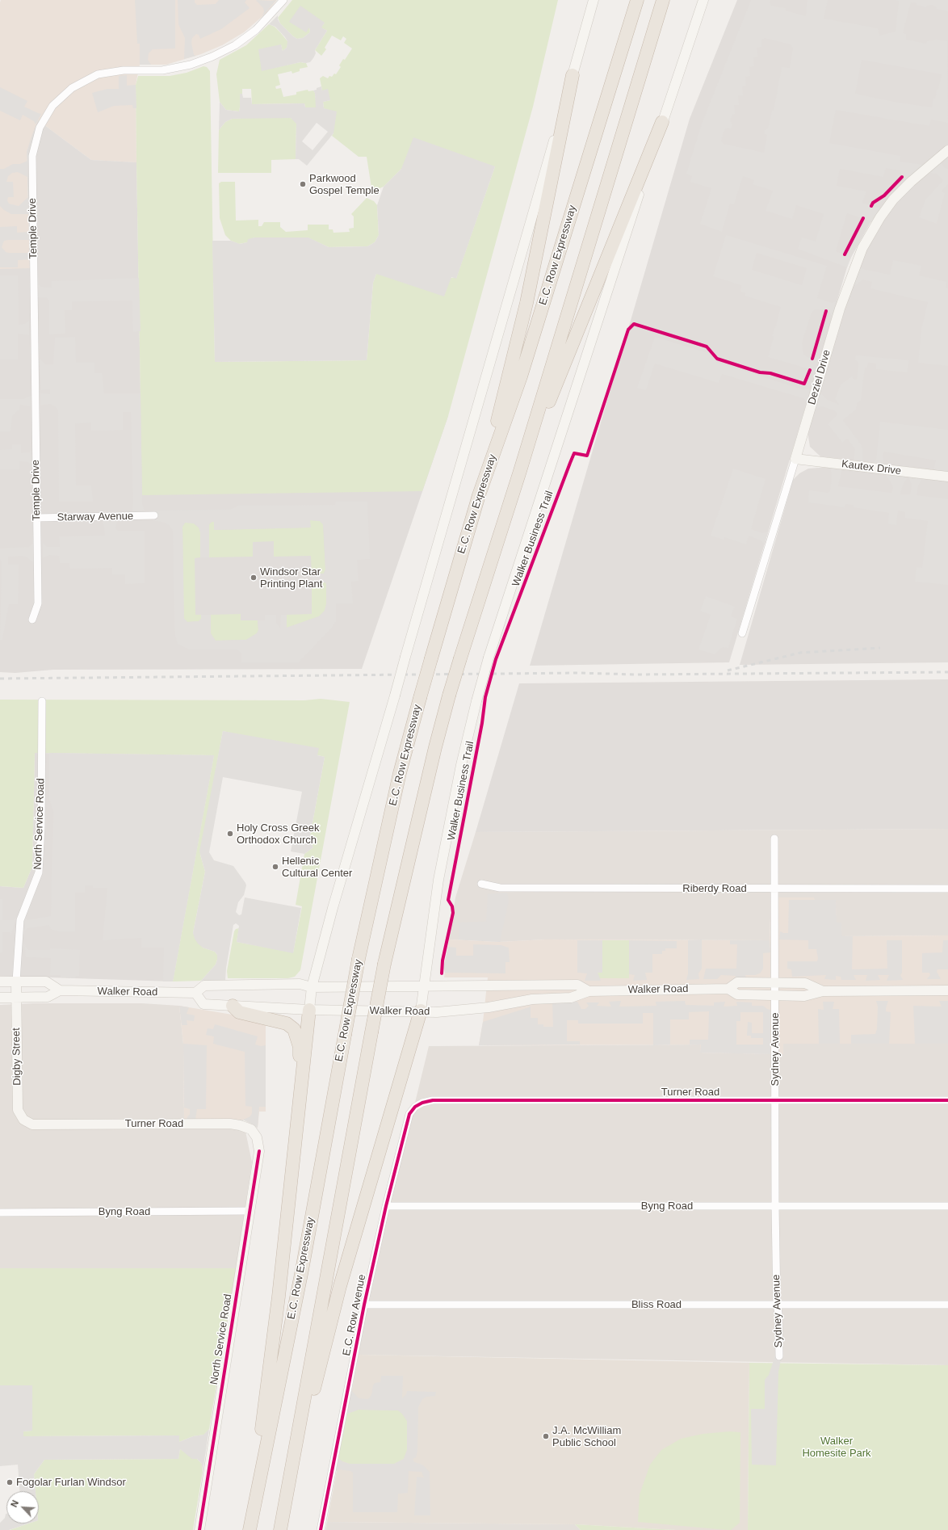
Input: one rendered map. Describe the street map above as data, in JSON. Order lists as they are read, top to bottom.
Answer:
{
  "streets": {
    "highway": ["E.C. Row Expressway"],
    "main road": [
      "Deziel Drive",
      "Kautex Drive",
      "North Service Road",
      "Walker Road",
      "Digby Street",
      "Turner Road"
    ],
    "street": [
      "Temple Drive",
      "Starway Avenue",
      "Riberdy Road",
      "Sydney Avenue",
      "Byng Road",
      "Bliss Road",
      "E.C. Row Avenue"
    ],
    "cycle path": ["Walker Business Trail"]
  },
  "crossings": [
    ["Temple Drive", "Starway Avenue"],
    ["Deziel Drive", "Kautex Drive"],
    ["North Service Road", "Digby Street"],
    ["North Service Road", "Turner Road"],
    ["North Service Road", "Byng Road"],
    ["Riberdy Road", "Sydney Avenue"],
    ["Walker Road", "Sydney Avenue"],
    ["Walker Road", "Digby Street"],
    ["Sydney Avenue", "Turner Road"],
    ["Sydney Avenue", "Byng Road"],
    ["Sydney Avenue", "Bliss Road"],
    ["Digby Street", "Turner Road"],
    ["Turner Road", "E.C. Row Avenue"],
    ["Byng Road", "E.C. Row Avenue"],
    ["Bliss Road", "E.C. Row Avenue"]
  ],
  "parks": ["Walker Homesite Park"],
  "places": [
    "Parkwood Gospel Temple",
    "Windsor Star Printing Plant",
    "Holy Cross Greek Orthodox Church",
    "Hellenic Cultural Center",
    "J.A. McWilliam Public School",
    "Fogolar Furlan Windsor"
  ],
  "north": "top left"
}
